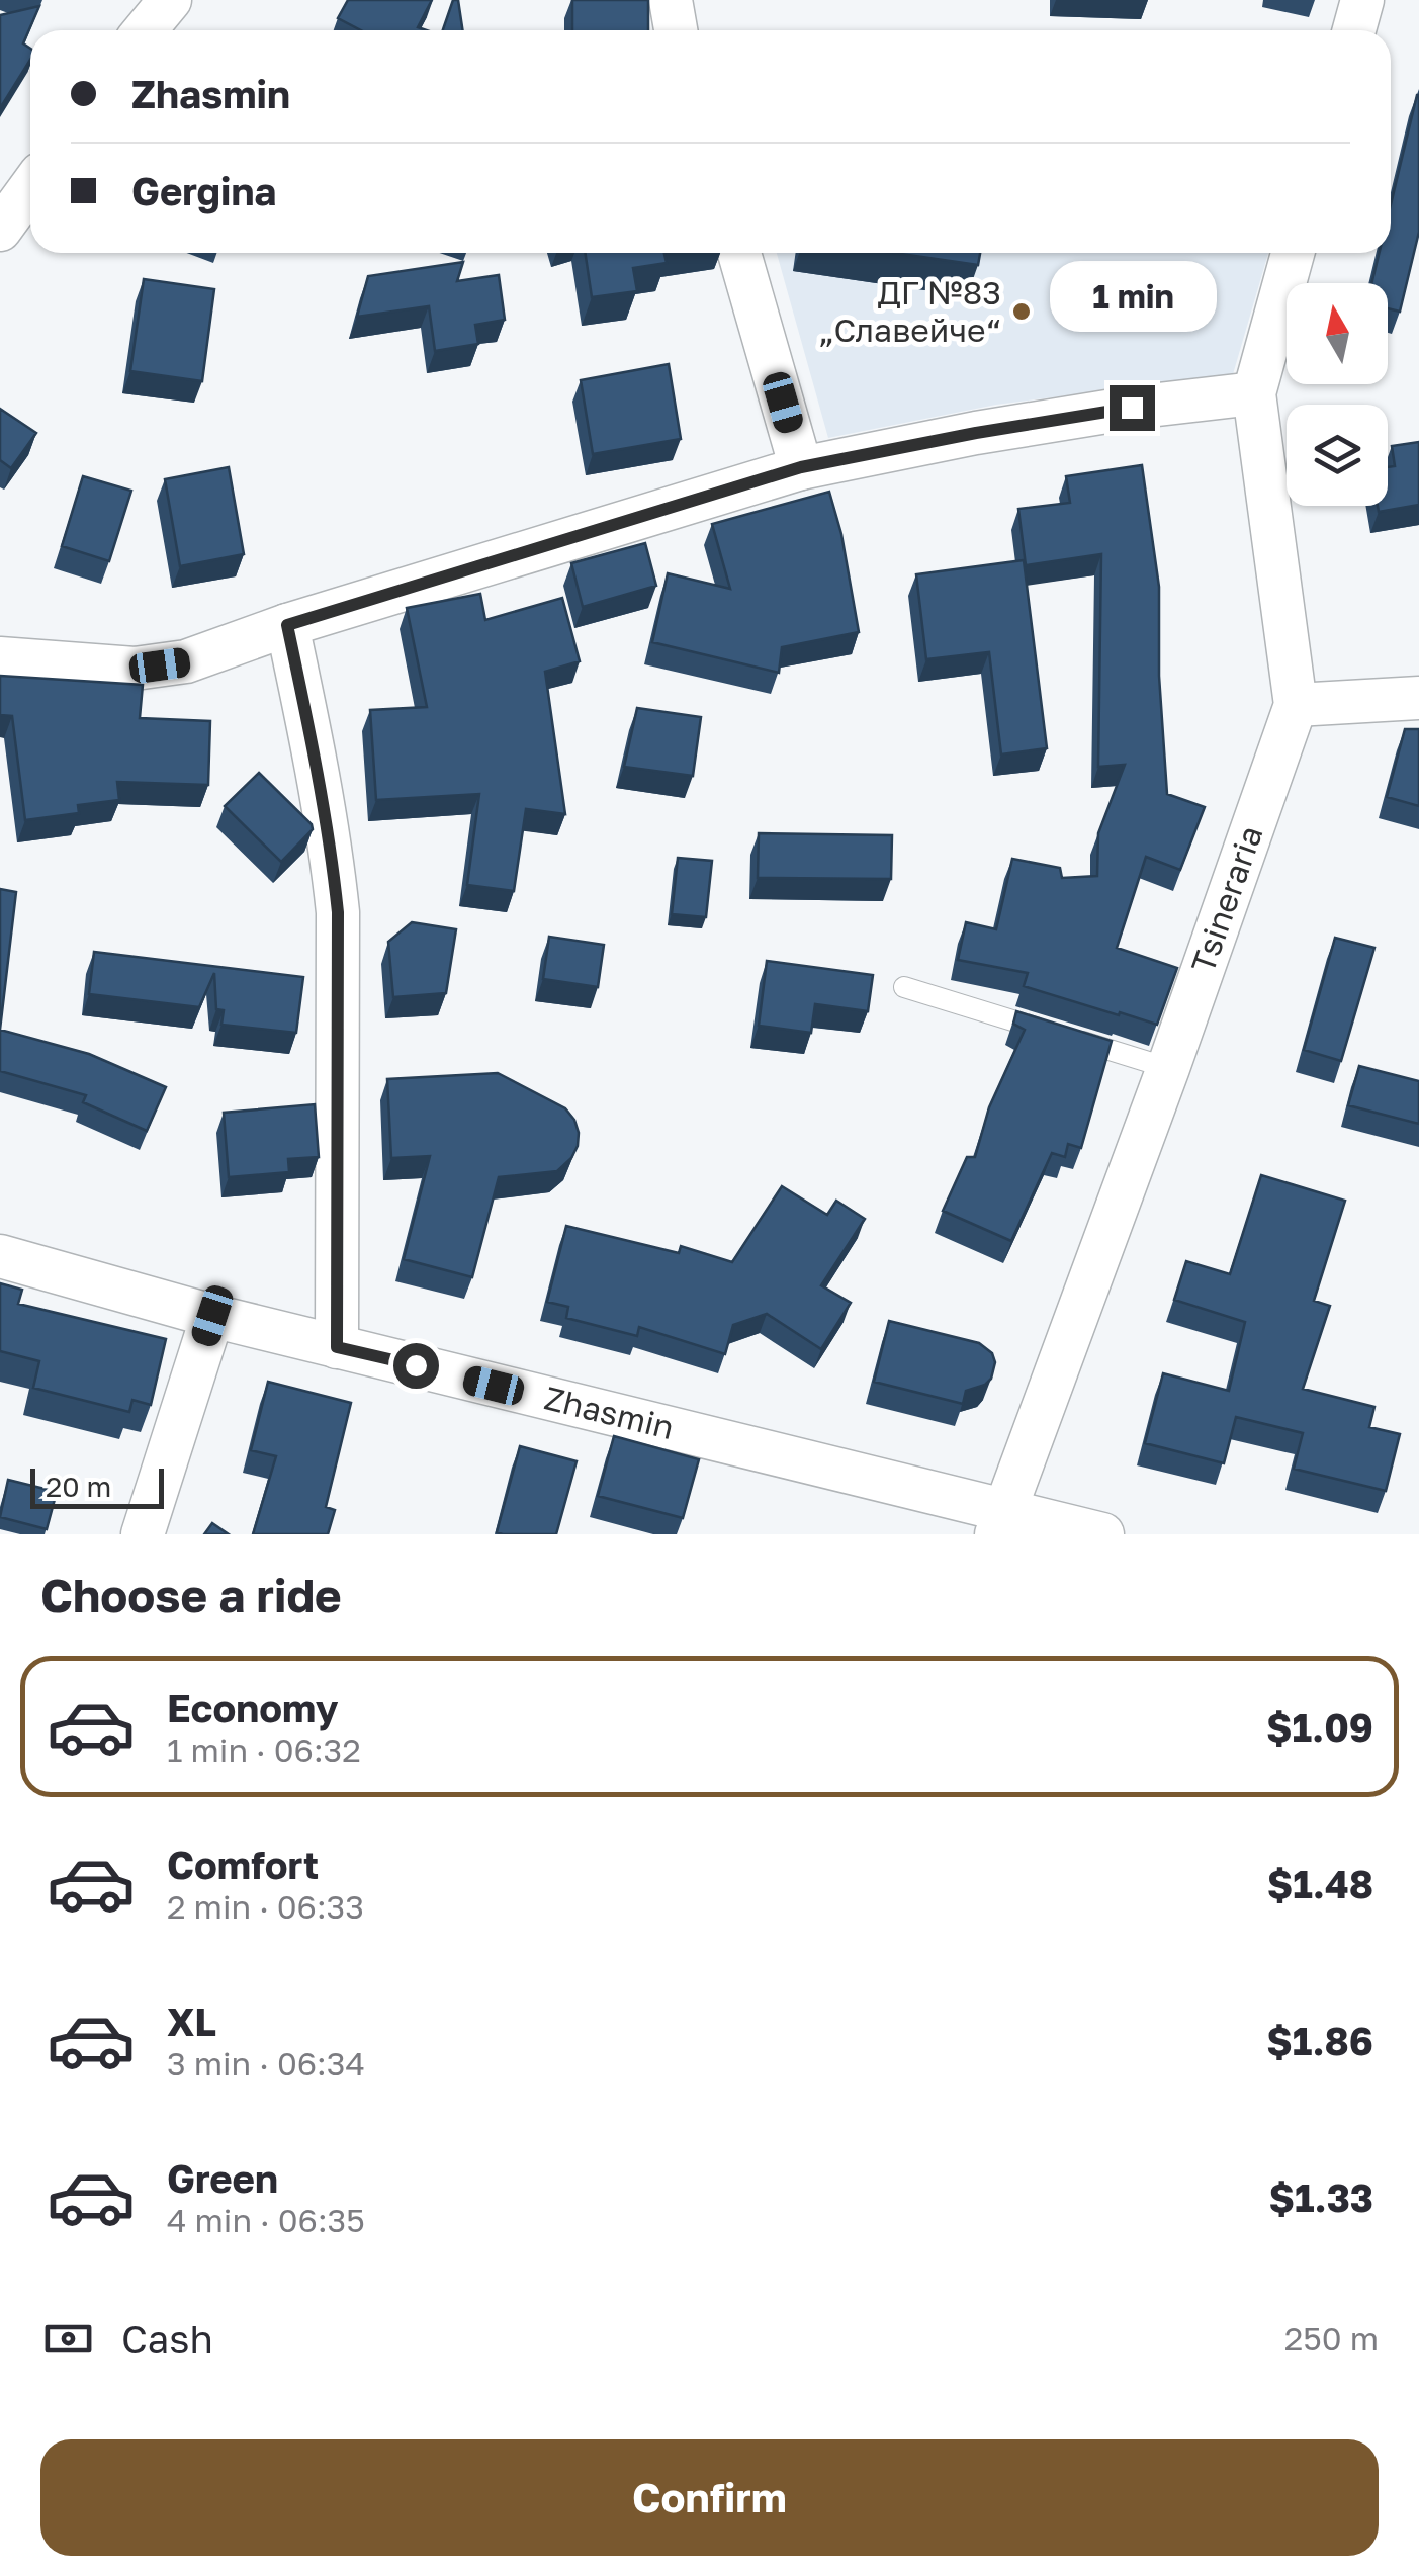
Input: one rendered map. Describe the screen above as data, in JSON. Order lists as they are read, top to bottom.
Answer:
{
  "streets": {
    "street": ["Tsineraria", "Zhasmin"]
  },
  "crossings": [
    ["Tsineraria", "Zhasmin"]
  ],
  "places": ["ДГ №83 „Славейче“"],
  "scale_bar": "20 m",
  "north": "top",
  "page": {
    "banner": ["Zhasmin", "Gergina"],
    "bubble": "1 min",
    "scale": "20 m",
    "heading": "Choose a ride",
    "list": [
      {
        "name": "Economy",
        "note": "1 min · 06:32",
        "value": "$1.09"
      },
      {
        "name": "Comfort",
        "note": "2 min · 06:33",
        "value": "$1.48"
      },
      {
        "name": "XL",
        "note": "3 min · 06:34",
        "value": "$1.86"
      },
      {
        "name": "Green",
        "note": "4 min · 06:35",
        "value": "$1.33"
      }
    ],
    "pay": ["Cash", "250 m"],
    "buttons": "Confirm"
  }
}
